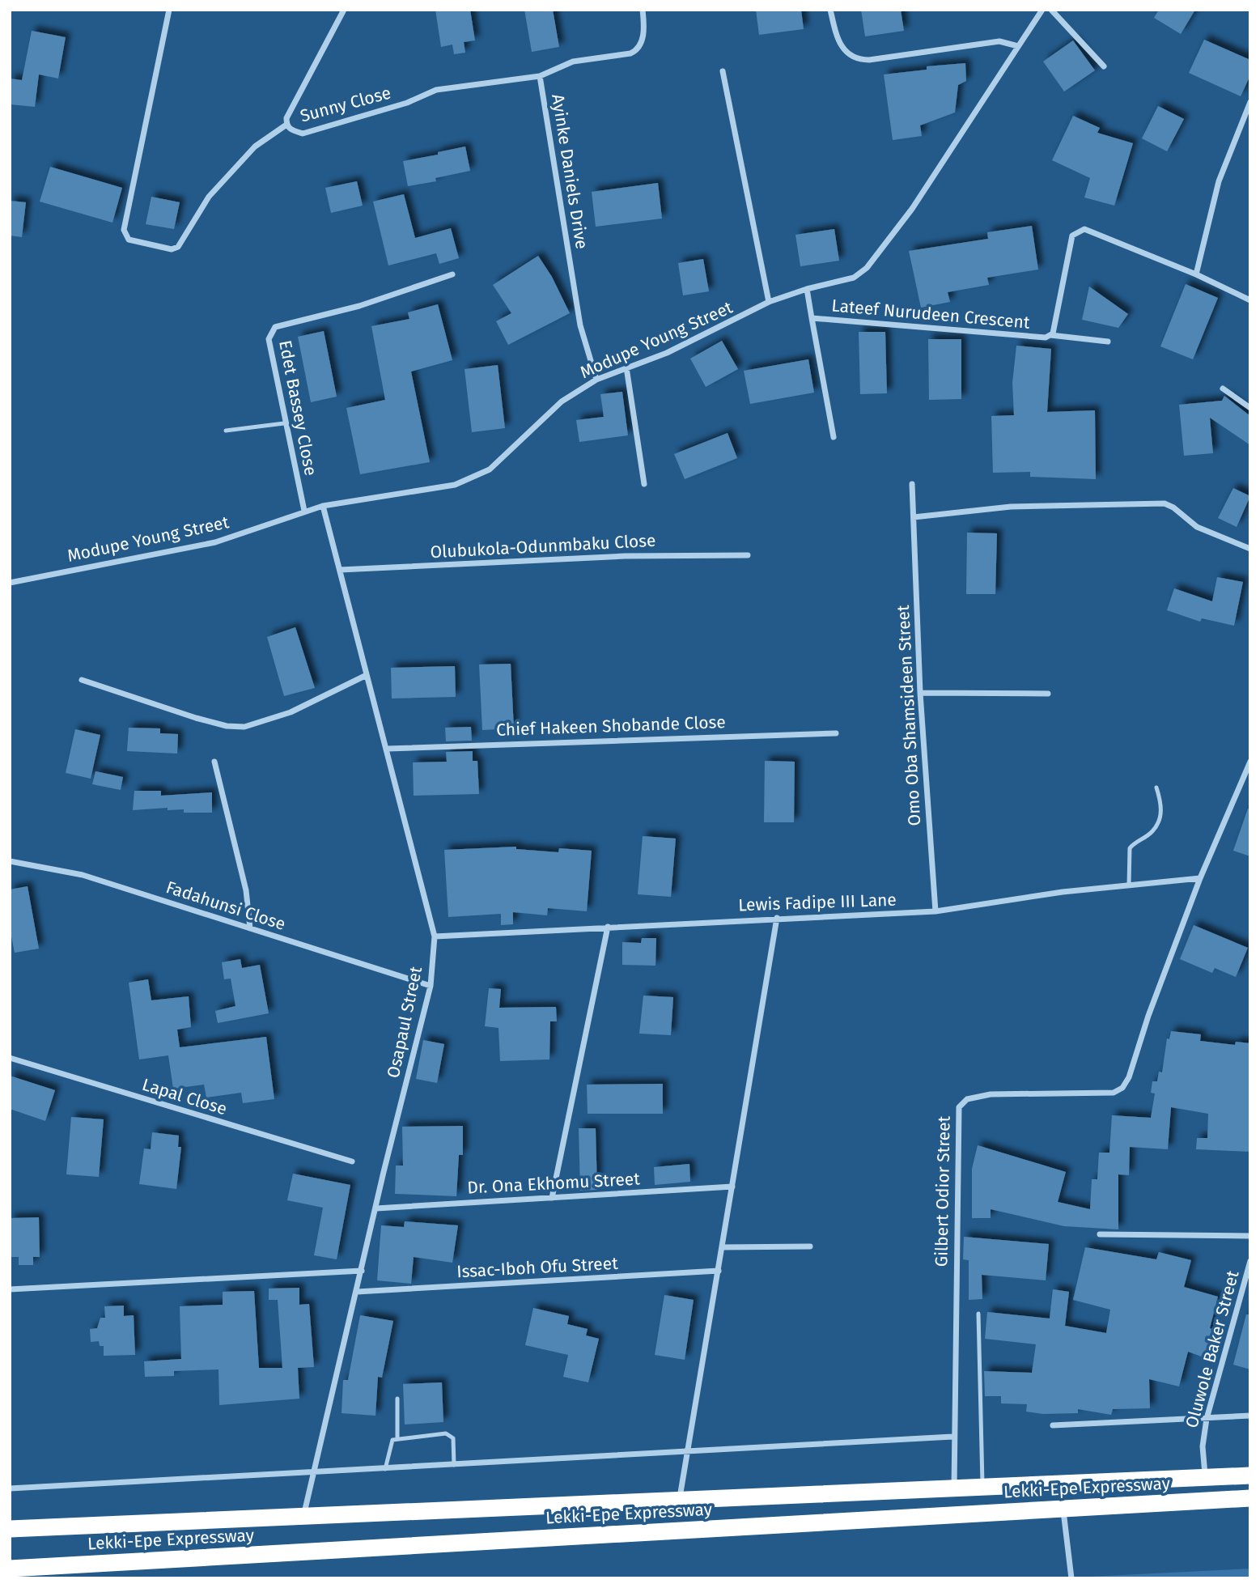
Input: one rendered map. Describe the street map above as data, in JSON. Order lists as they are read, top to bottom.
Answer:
{
  "streets": {
    "highway": ["Lekki-Epe Expressway"],
    "street": [
      "Sunny Close",
      "Ayinke Daniels Drive",
      "Lateef Nurudeen Crescent",
      "Modupe Young Street",
      "Edet Bassey Close",
      "Olubukola-Odunmbaku Close",
      "Omo Oba Shamsideen Street",
      "Chief Hakeen Shobande Close",
      "Lewis Fadipe III Lane",
      "Fadahunsi Close",
      "Osapaul Street",
      "Lapal Close",
      "Dr. Ona Ekhomu Street",
      "Gilbert Odior Street",
      "Issac-Iboh Ofu Street",
      "Oluwole Baker Street"
    ]
  },
  "crossings": [
    ["Sunny Close", "Ayinke Daniels Drive"],
    ["Ayinke Daniels Drive", "Modupe Young Street"],
    ["Lateef Nurudeen Crescent", "Modupe Young Street"],
    ["Modupe Young Street", "Edet Bassey Close"],
    ["Modupe Young Street", "Osapaul Street"],
    ["Olubukola-Odunmbaku Close", "Osapaul Street"],
    ["Omo Oba Shamsideen Street", "Lewis Fadipe III Lane"],
    ["Chief Hakeen Shobande Close", "Osapaul Street"],
    ["Lewis Fadipe III Lane", "Osapaul Street"],
    ["Lewis Fadipe III Lane", "Gilbert Odior Street"],
    ["Fadahunsi Close", "Osapaul Street"],
    ["Osapaul Street", "Dr. Ona Ekhomu Street"],
    ["Osapaul Street", "Issac-Iboh Ofu Street"],
    ["Osapaul Street", "Lekki-Epe Expressway"],
    ["Gilbert Odior Street", "Lekki-Epe Expressway"],
    ["Oluwole Baker Street", "Lekki-Epe Expressway"]
  ]
}
